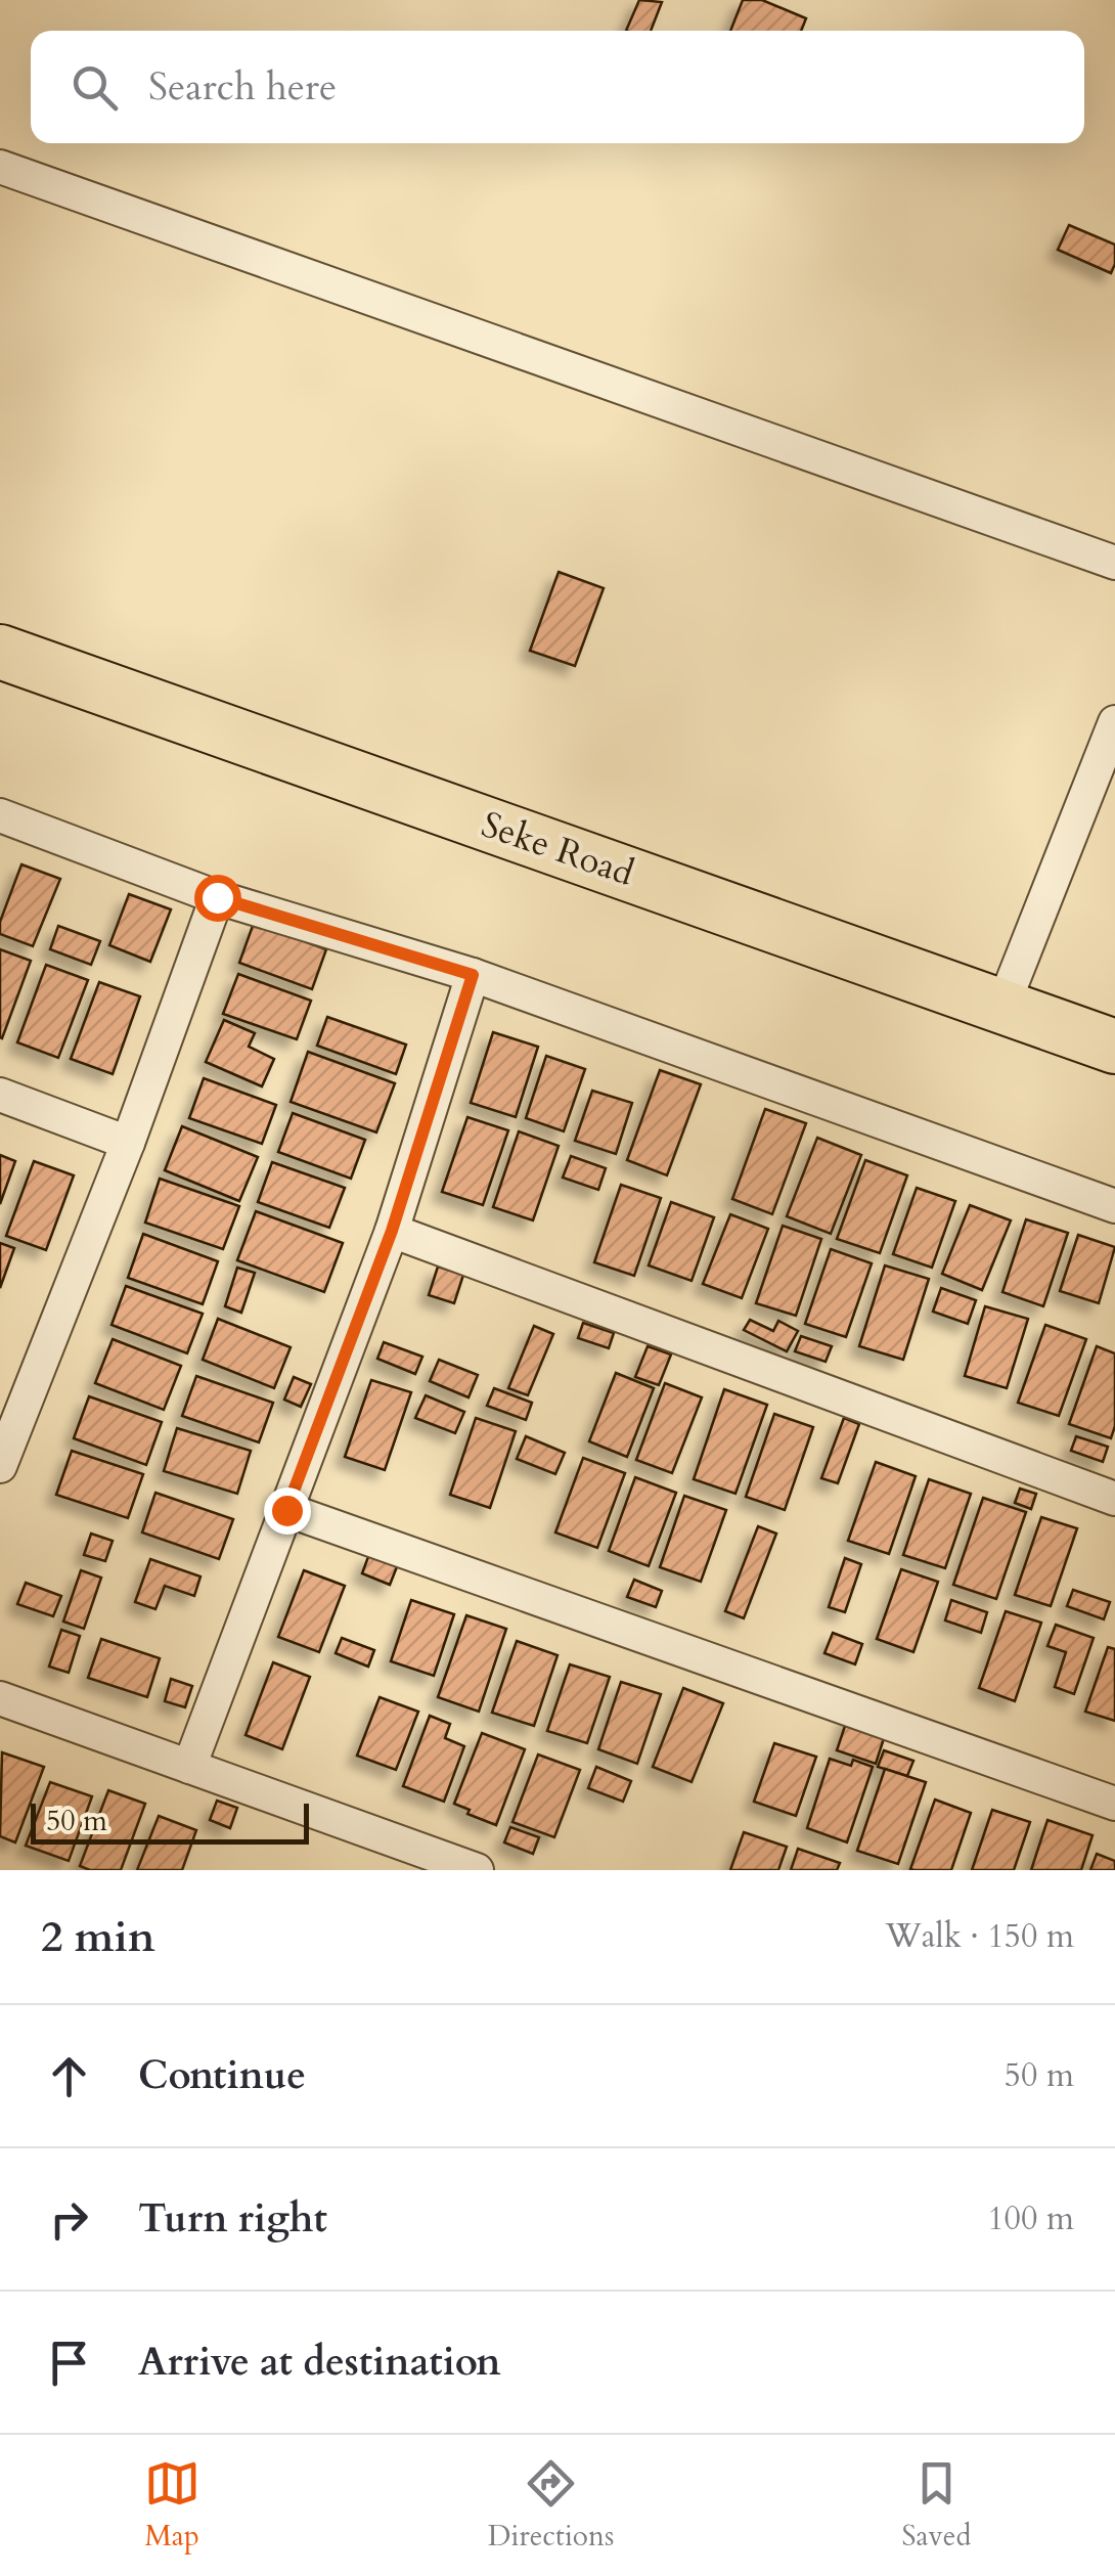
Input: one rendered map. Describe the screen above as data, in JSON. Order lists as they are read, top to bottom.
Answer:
{
  "streets": {
    "main road": ["Seke Road"]
  },
  "scale_bar": "50 m",
  "page": {
    "search": "Search here",
    "scale": "50 m",
    "heading": ["2 min", "Walk · 150 m"],
    "list": [
      ["Continue", "50 m"],
      ["Turn right", "100 m"],
      "Arrive at destination"
    ],
    "nav": ["Map", "Directions", "Saved"]
  }
}
